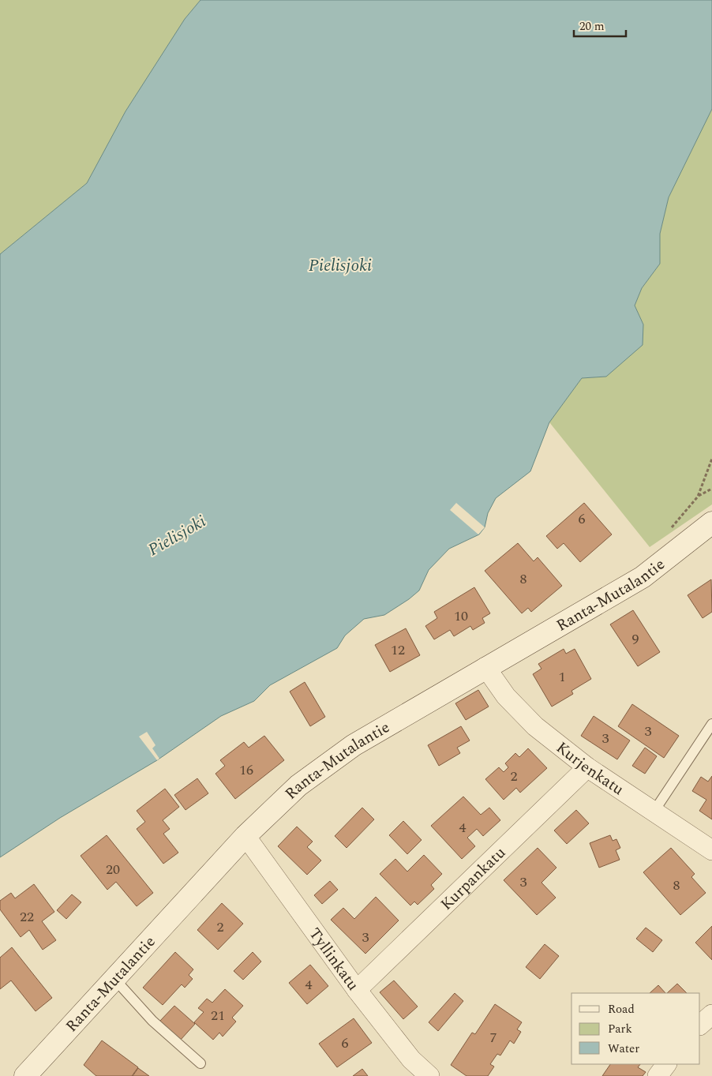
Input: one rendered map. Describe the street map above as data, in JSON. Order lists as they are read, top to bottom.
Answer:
{
  "streets": {
    "street": [
      "Ranta-Mutalantie",
      "Kurjenkatu",
      "Kurpankatu",
      "Tyllinkatu"
    ]
  },
  "crossings": [
    ["Ranta-Mutalantie", "Kurjenkatu"],
    ["Ranta-Mutalantie", "Tyllinkatu"],
    ["Kurjenkatu", "Kurpankatu"],
    ["Kurpankatu", "Tyllinkatu"]
  ],
  "water": ["Pielisjoki"],
  "house_numbers": [
    "6",
    "8",
    "10",
    "9",
    "12",
    "1",
    "3",
    "3",
    "16",
    "2",
    "4",
    "20",
    "3",
    "8",
    "22",
    "2",
    "3",
    "4",
    "21",
    "7",
    "6"
  ],
  "legend": ["Road", "Park", "Water"],
  "scale_bar": "20 m"
}
